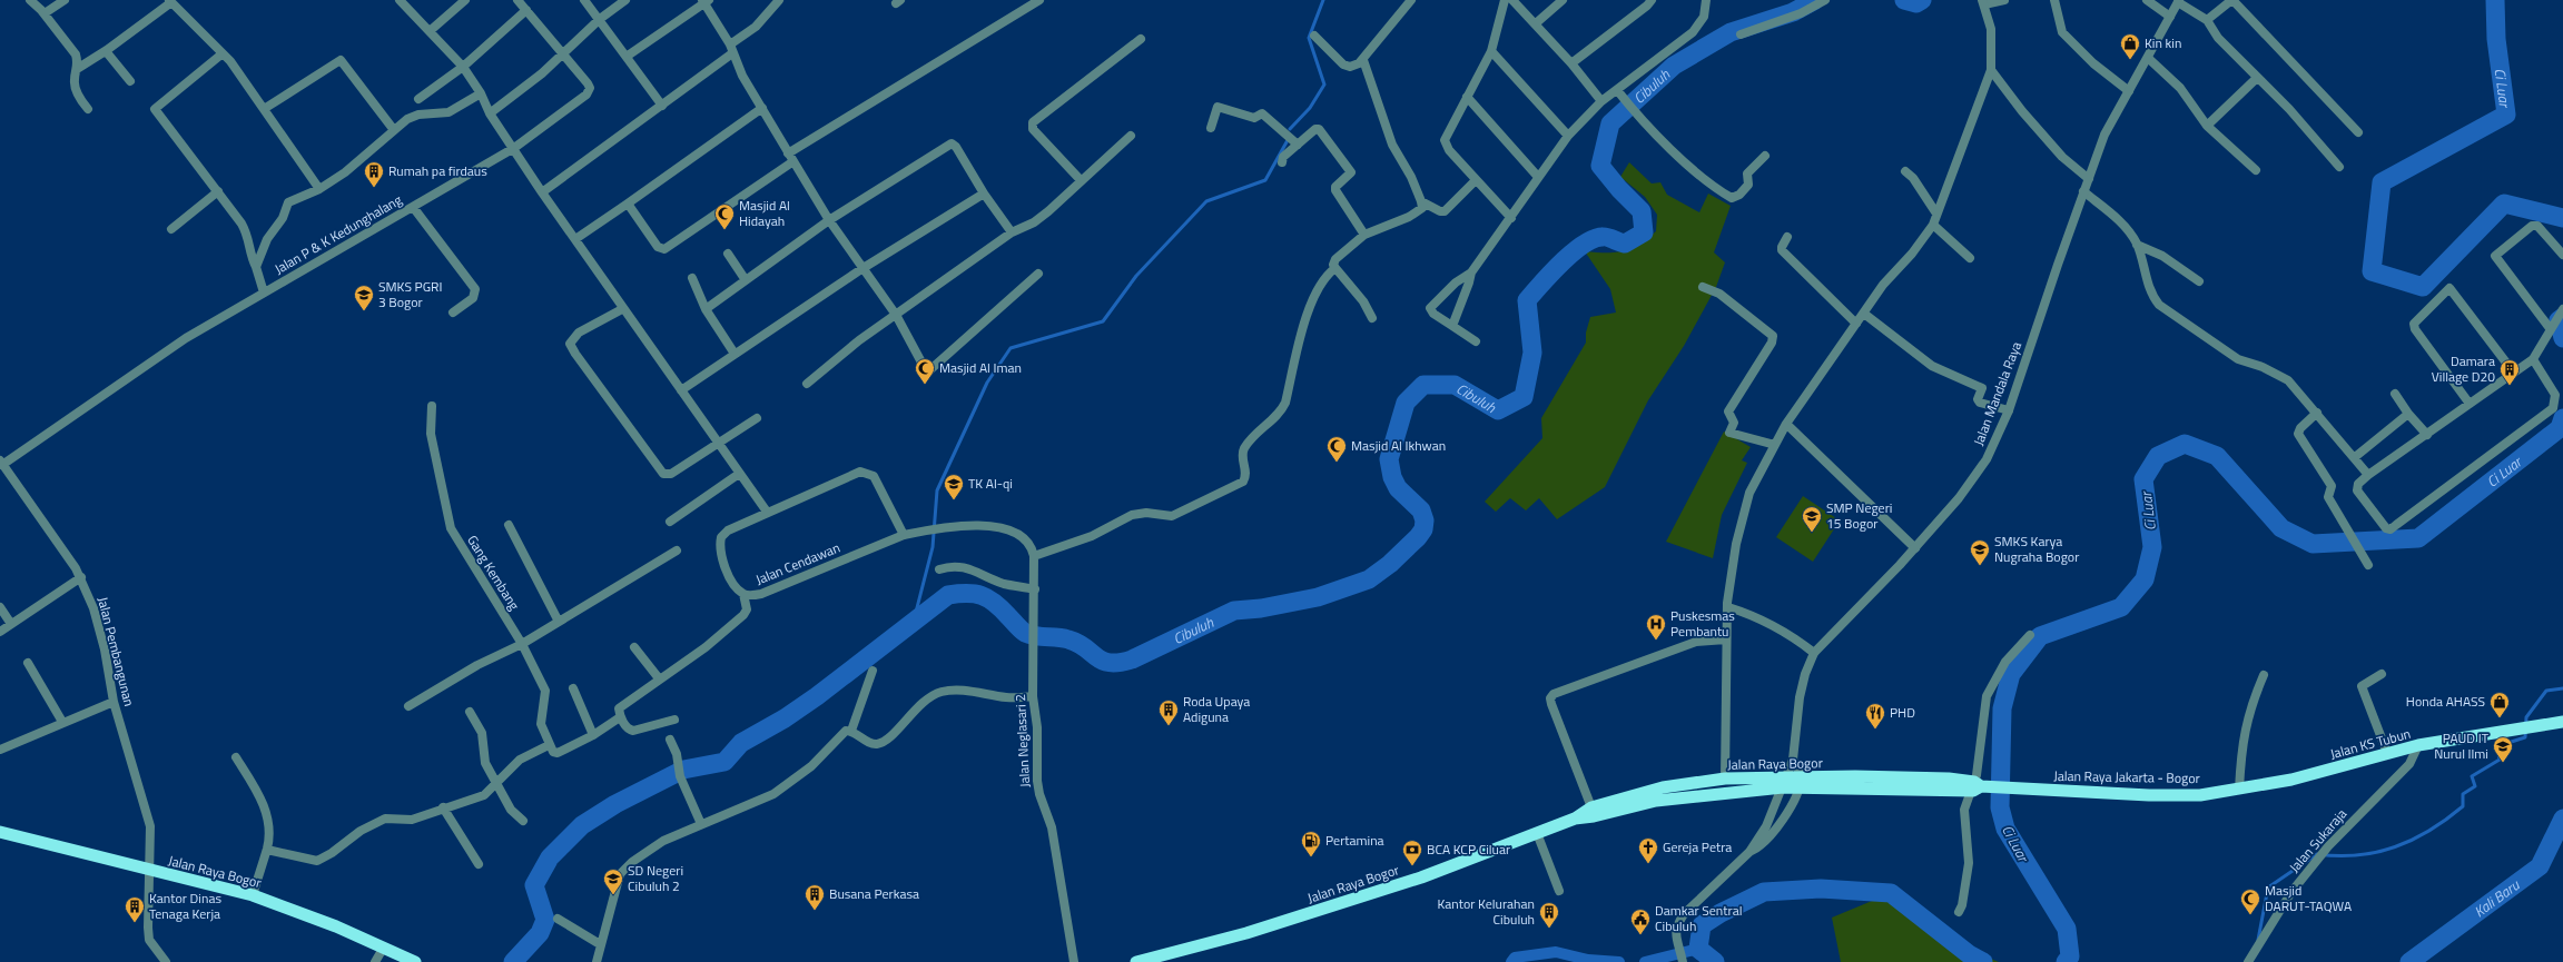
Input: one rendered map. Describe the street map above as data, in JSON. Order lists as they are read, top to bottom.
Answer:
{
  "streets": {
    "highway": ["Jalan KS Tubun", "Jalan Raya Bogor", "Jalan Raya Jakarta - Bogor"],
    "street": [
      "Jalan P & K Kedunghalang",
      "Jalan Mandala Raya",
      "Jalan Cendawan",
      "Gang Kembang",
      "Jalan Pembangunan",
      "Jalan Neglasari 2",
      "Jalan Sukaraja"
    ]
  },
  "crossings": [
    ["Jalan P & K Kedunghalang", "Jalan Pembangunan"],
    ["Jalan Mandala Raya", "Jalan Raya Bogor"],
    ["Jalan Pembangunan", "Jalan Raya Bogor"],
    ["Jalan KS Tubun", "Jalan Raya Jakarta - Bogor"],
    ["Jalan KS Tubun", "Jalan Sukaraja"],
    ["Jalan Raya Bogor", "Jalan Raya Jakarta - Bogor"]
  ],
  "water": ["Cibuluh", "Ci Luar", "Kali Baru"],
  "places": {
    "shop": ["Kin kin", "Honda AHASS"],
    "building": [
      "Rumah pa firdaus",
      "Damara Village D20",
      "Roda Upaya Adiguna",
      "Busana Perkasa",
      "Kantor Dinas Tenaga Kerja",
      "Kantor Kelurahan Cibuluh"
    ],
    "mosque": [
      "Masjid Al Hidayah",
      "Masjid Al Iman",
      "Masjid Al Ikhwan",
      "Masjid DARUT-TAQWA"
    ],
    "school or university": [
      "SMKS PGRI 3 Bogor",
      "TK Al-qi",
      "SMP Negeri 15 Bogor",
      "SMKS Karya Nugraha Bogor",
      "PAUD IT Nurul Ilmi",
      "SD Negeri Cibuluh 2"
    ],
    "hospital": ["Puskesmas Pembantu"],
    "restaurant": ["PHD"],
    "fuel station": ["Pertamina"],
    "church": ["Gereja Petra"],
    "bank": ["BCA KCP Ciluar"],
    "public building": ["Damkar Sentral Cibuluh"]
  }
}
